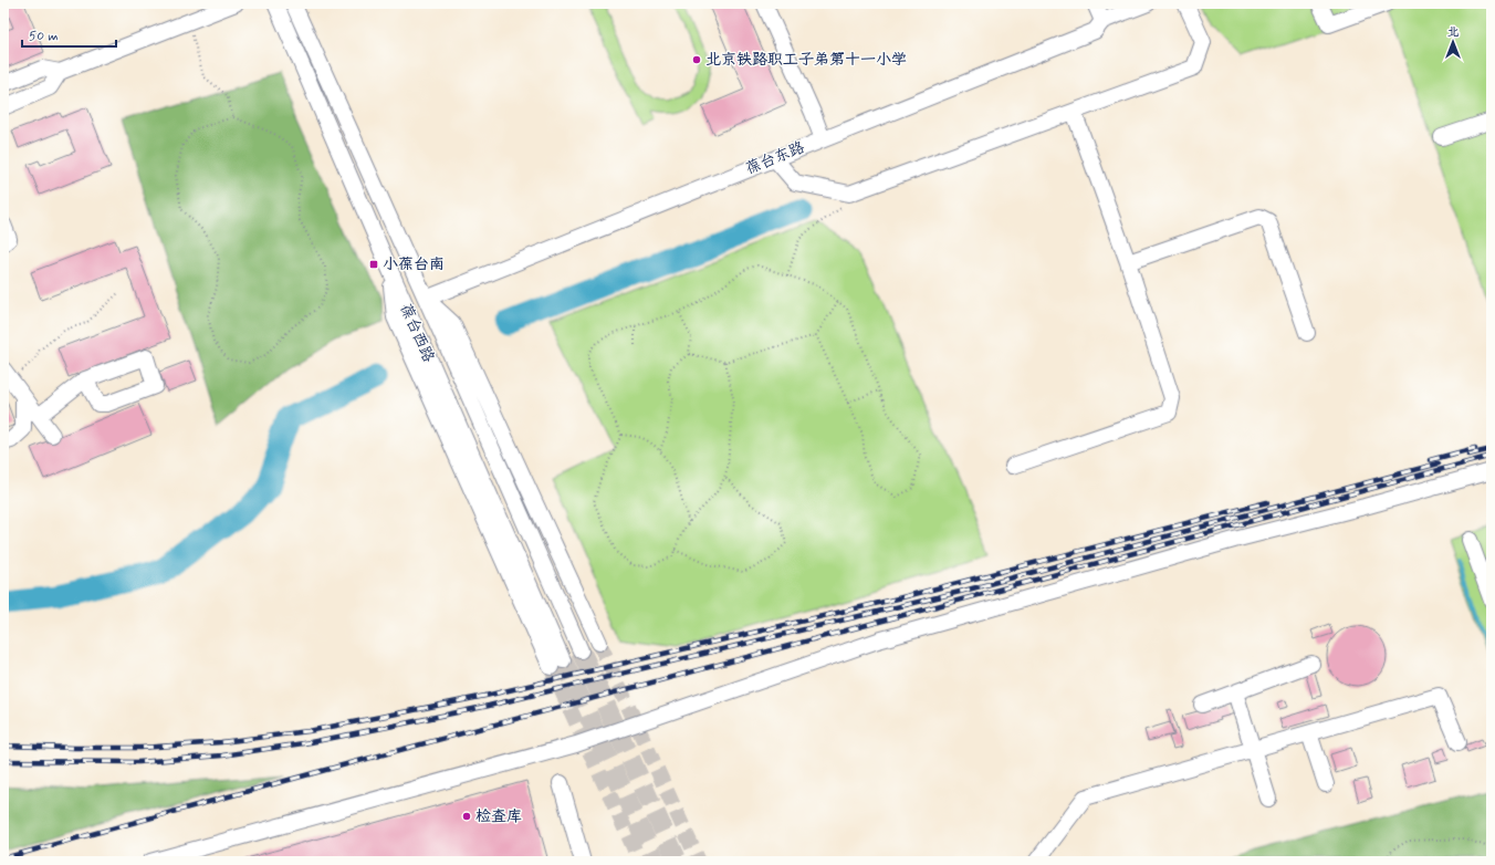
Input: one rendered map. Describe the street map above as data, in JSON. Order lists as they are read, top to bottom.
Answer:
{
  "streets": {
    "street": ["葆台东路", "葆台西路"]
  },
  "crossings": [
    ["葆台东路", "葆台西路"]
  ],
  "places": {
    "other": ["北京铁路职工子弟第十一小学", "检查库"],
    "transit": ["小葆台南"]
  },
  "scale_bar": "50 m",
  "north": "top"
}
